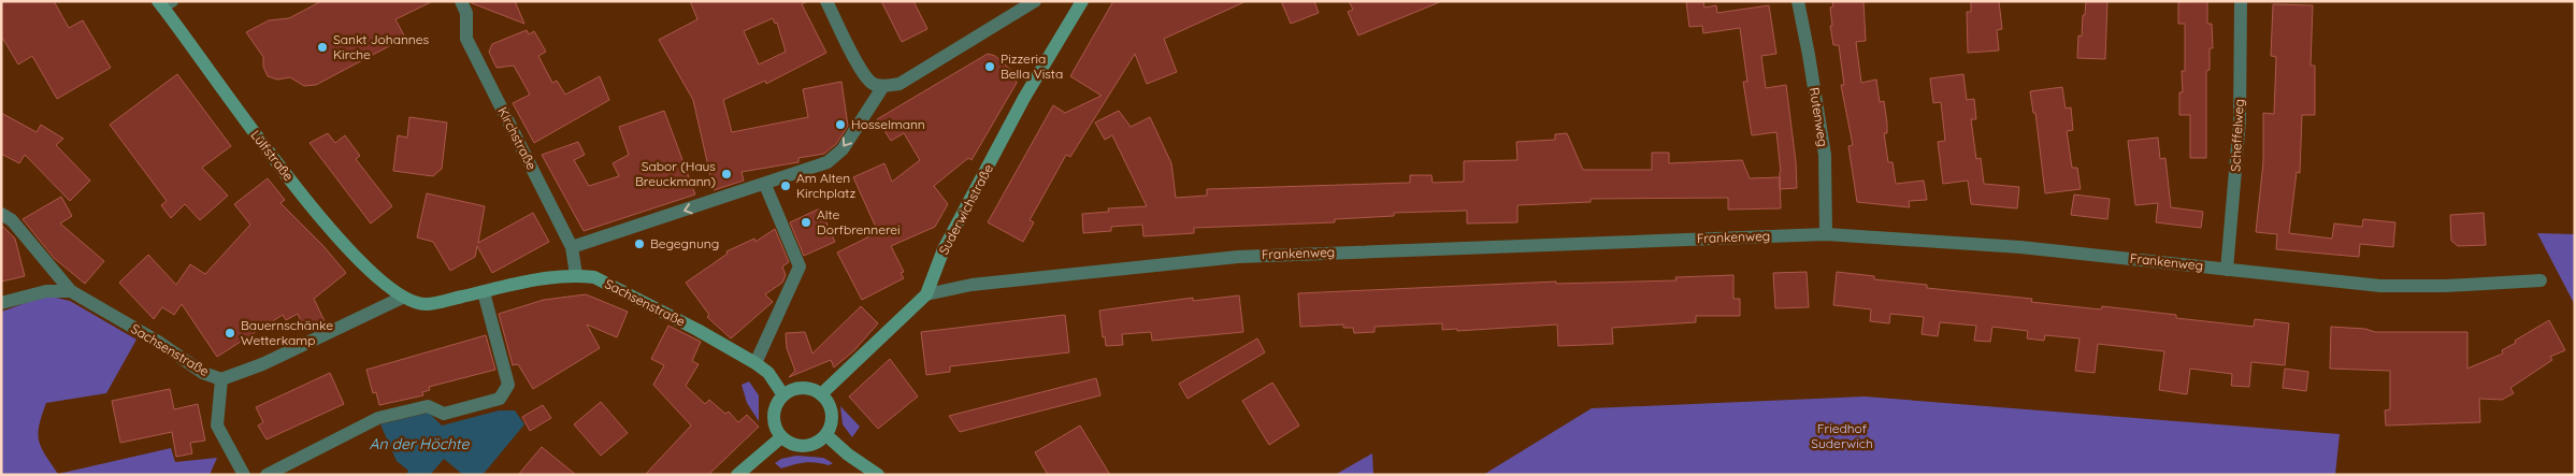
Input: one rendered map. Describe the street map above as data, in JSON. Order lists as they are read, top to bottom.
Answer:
{
  "streets": {
    "street": [
      "Rutenweg",
      "Scheffelweg",
      "Kirchstraße",
      "Lülfstraße",
      "Suderwichstraße",
      "Frankenweg",
      "Sachsenstraße"
    ]
  },
  "crossings": [
    ["Rutenweg", "Frankenweg"],
    ["Scheffelweg", "Frankenweg"],
    ["Kirchstraße", "Sachsenstraße"],
    ["Lülfstraße", "Sachsenstraße"],
    ["Suderwichstraße", "Frankenweg"],
    ["Suderwichstraße", "Sachsenstraße"]
  ],
  "water": ["An der Höchte"],
  "parks": ["Friedhof Suderwich"],
  "places": [
    "Sankt Johannes Kirche",
    "Pizzeria Bella Vista",
    "Hosselmann",
    "Sabor (Haus Breuckmann)",
    "Am Alten Kirchplatz",
    "Alte Dorfbrennerei",
    "Begegnung",
    "Bauernschänke Wetterkamp"
  ]
}
